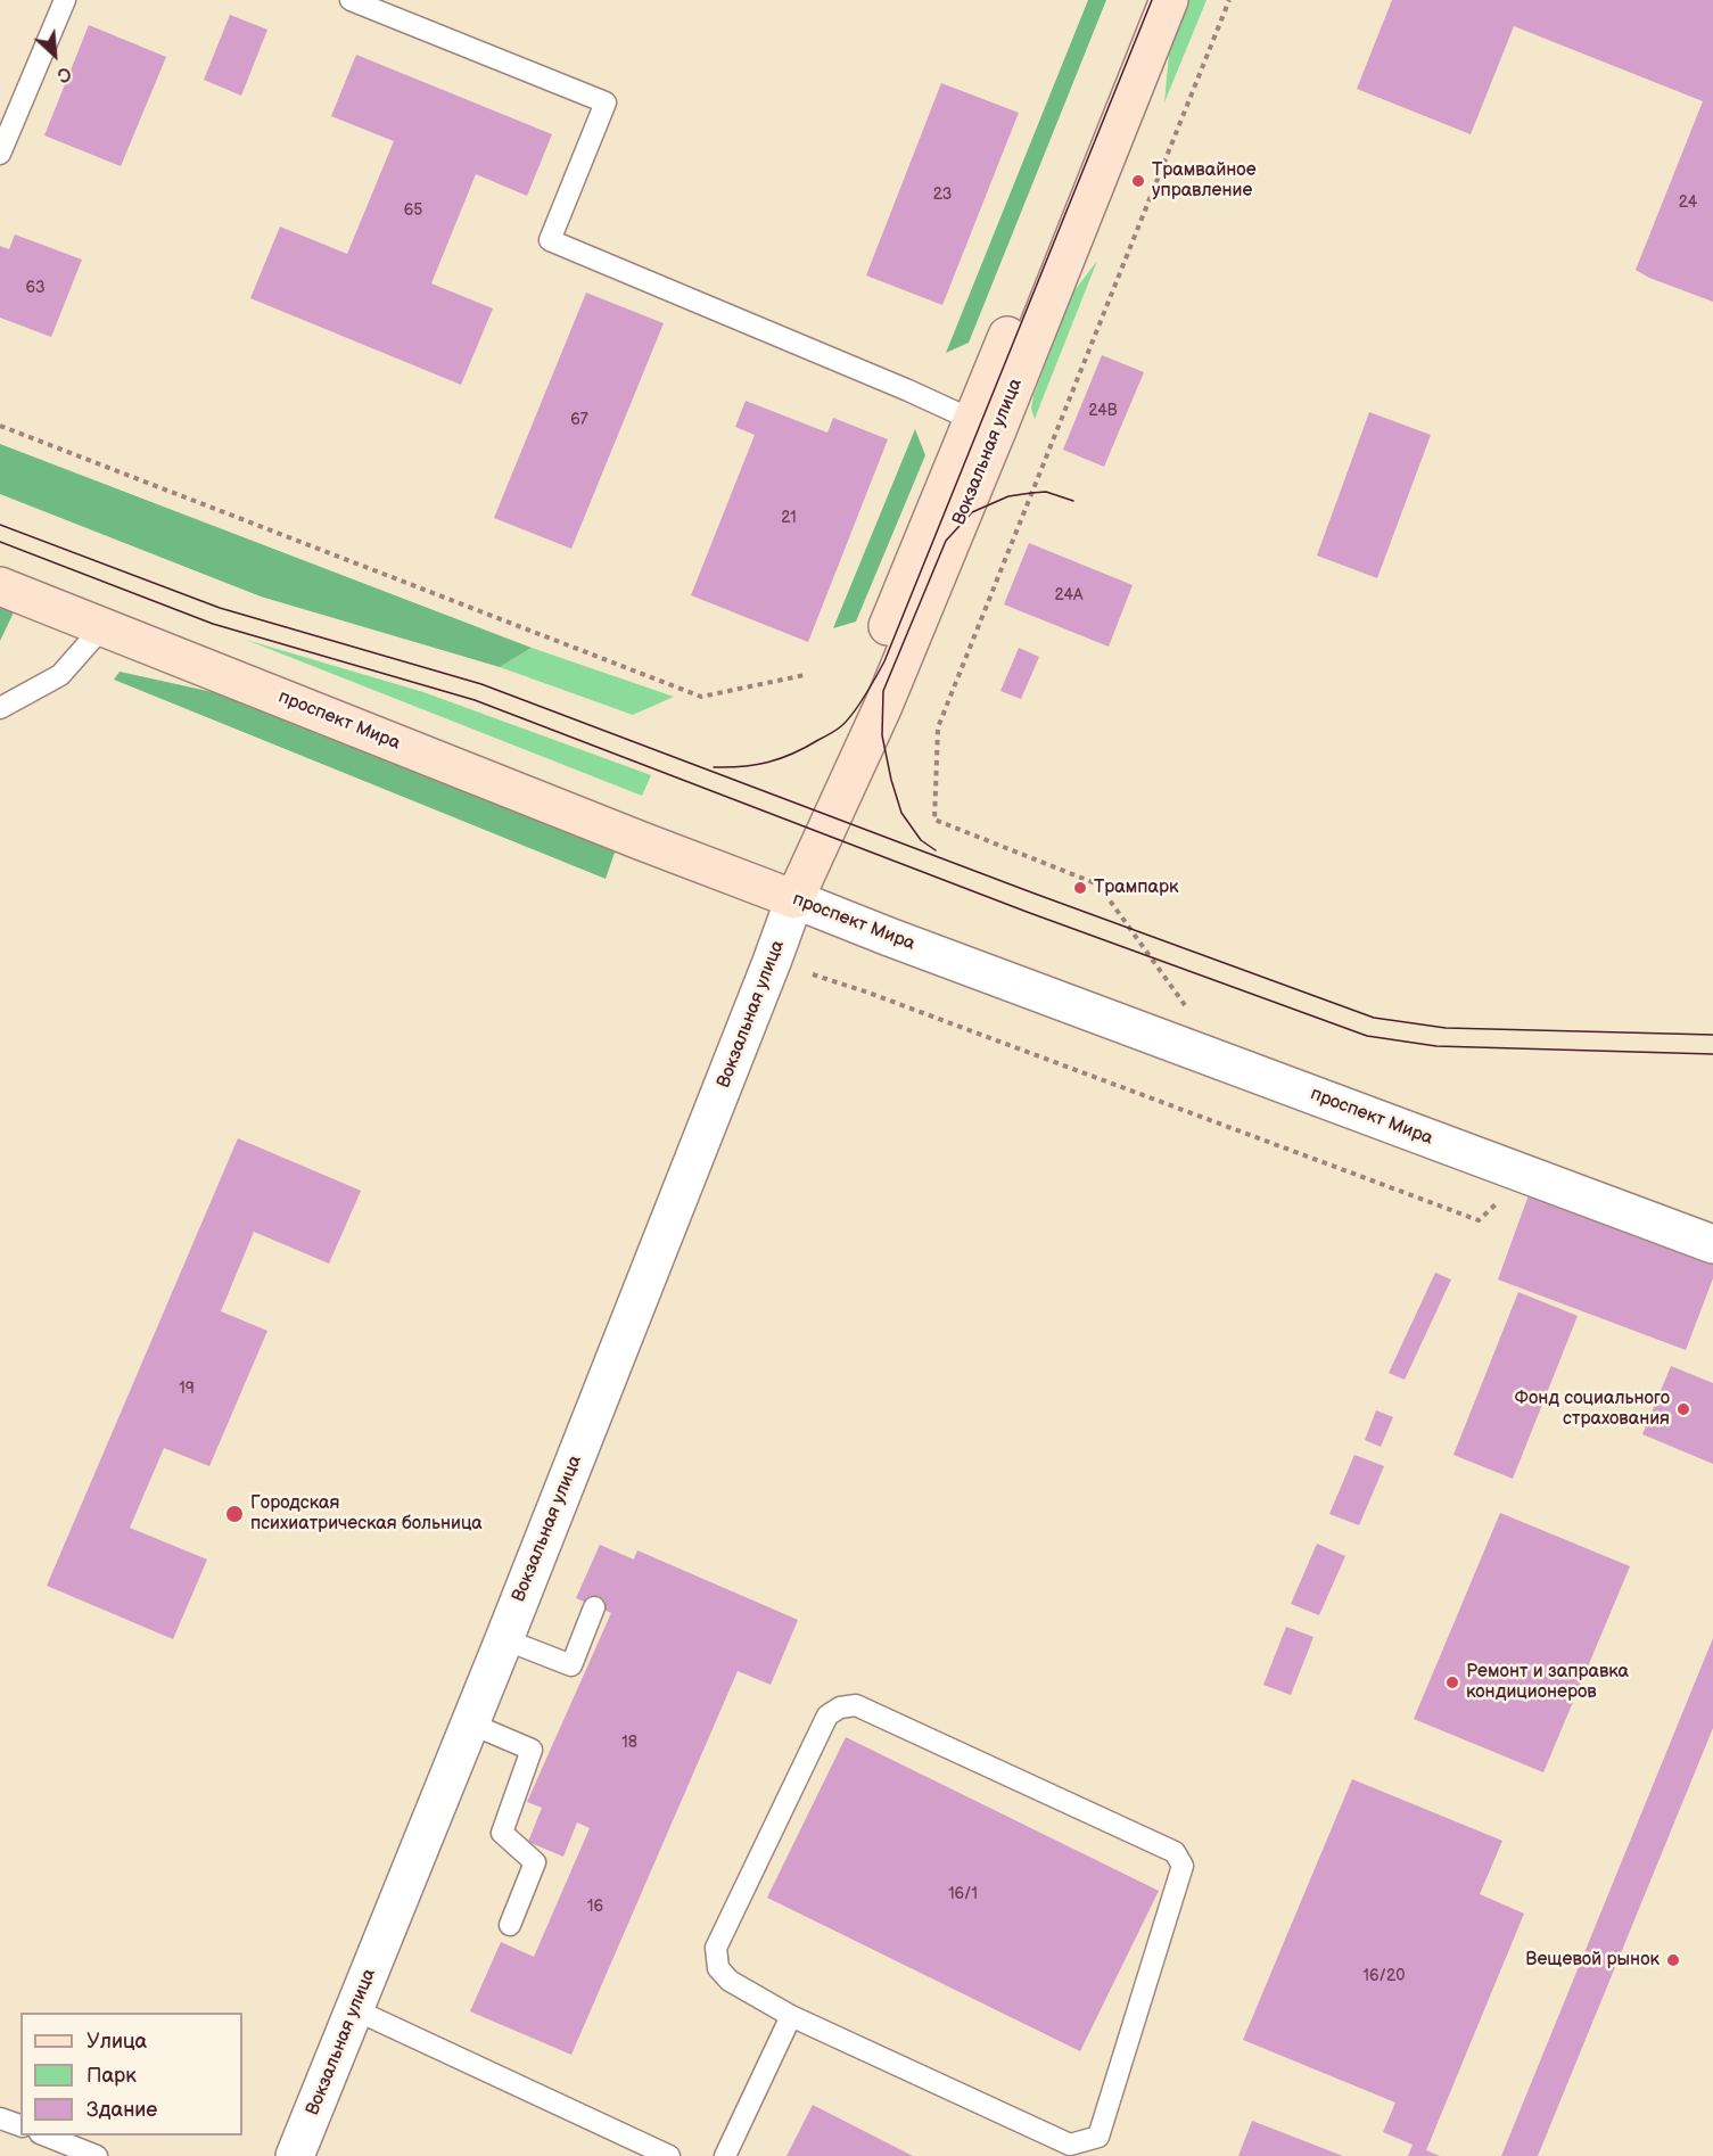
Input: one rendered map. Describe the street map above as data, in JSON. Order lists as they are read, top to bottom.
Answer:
{
  "streets": {
    "street": ["Вокзальная улица", "проспект Мира"]
  },
  "crossings": [
    ["Вокзальная улица", "проспект Мира"]
  ],
  "places": [
    "Трамвайное управление",
    "Трампарк",
    "Фонд социального страхования",
    "Городская психиатрическая больница",
    "Ремонт и заправка кондиционеров",
    "Вещевой рынок"
  ],
  "house_numbers": [
    "23",
    "24",
    "65",
    "63",
    "24В",
    "67",
    "21",
    "24А",
    "19",
    "18",
    "16/1",
    "16",
    "16/20"
  ],
  "legend": ["Улица", "Парк", "Здание"],
  "north": "bottom right"
}
